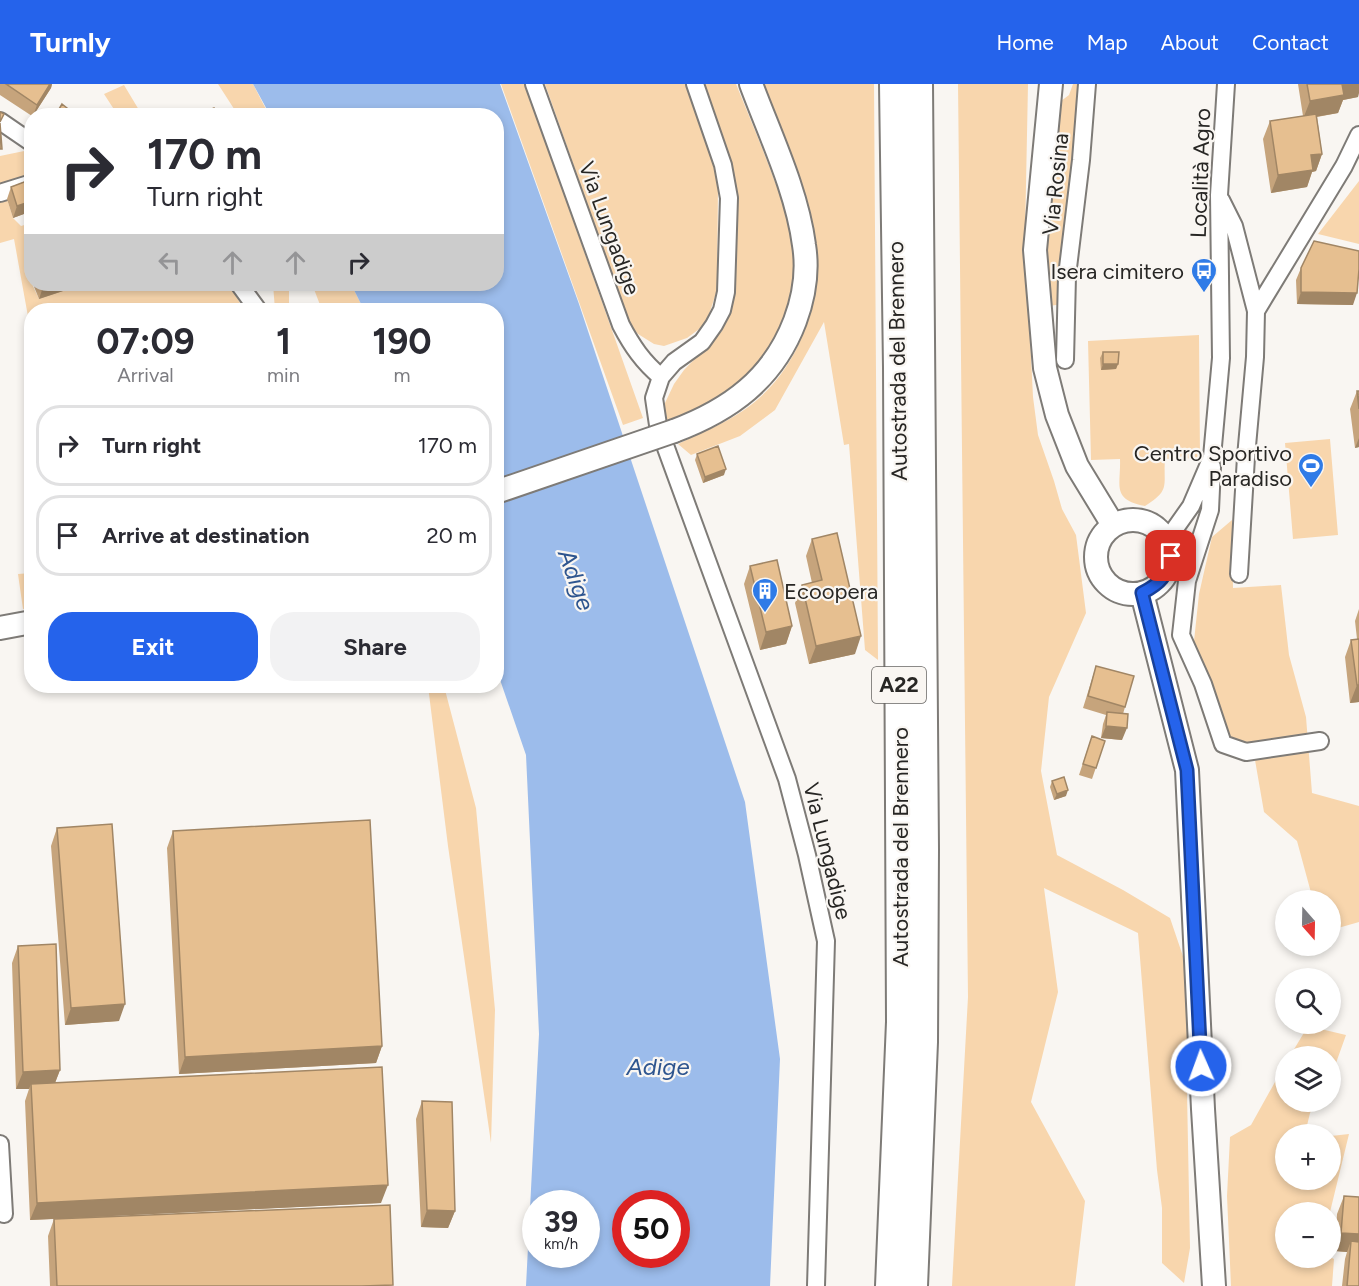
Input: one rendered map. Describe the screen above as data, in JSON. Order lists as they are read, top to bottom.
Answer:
{
  "streets": {
    "highway": ["Autostrada del Brennero", "A22"],
    "street": ["Località Agro", "Via Rosina", "Via Lungadige"]
  },
  "water": ["Adige"],
  "places": {
    "bus stop": ["Isera cimitero"],
    "sports": ["Centro Sportivo Paradiso"],
    "building": ["Ecoopera"]
  },
  "north": "bottom",
  "page": {
    "header": "Turnly",
    "nav": [
      "Home",
      "Map",
      "About",
      "Contact"
    ],
    "turn": ["170 m", "Turn right"],
    "eta": [
      "07:09",
      "Arrival",
      "1",
      "min",
      "190",
      "m"
    ],
    "list": [
      {
        "name": "Turn right",
        "value": "170 m"
      },
      {
        "name": "Arrive at destination",
        "value": "20 m"
      }
    ],
    "buttons": ["Exit", "Share"],
    "map_buttons": ["+", "−"],
    "speed": "39 km/h",
    "limit": "50"
  }
}
